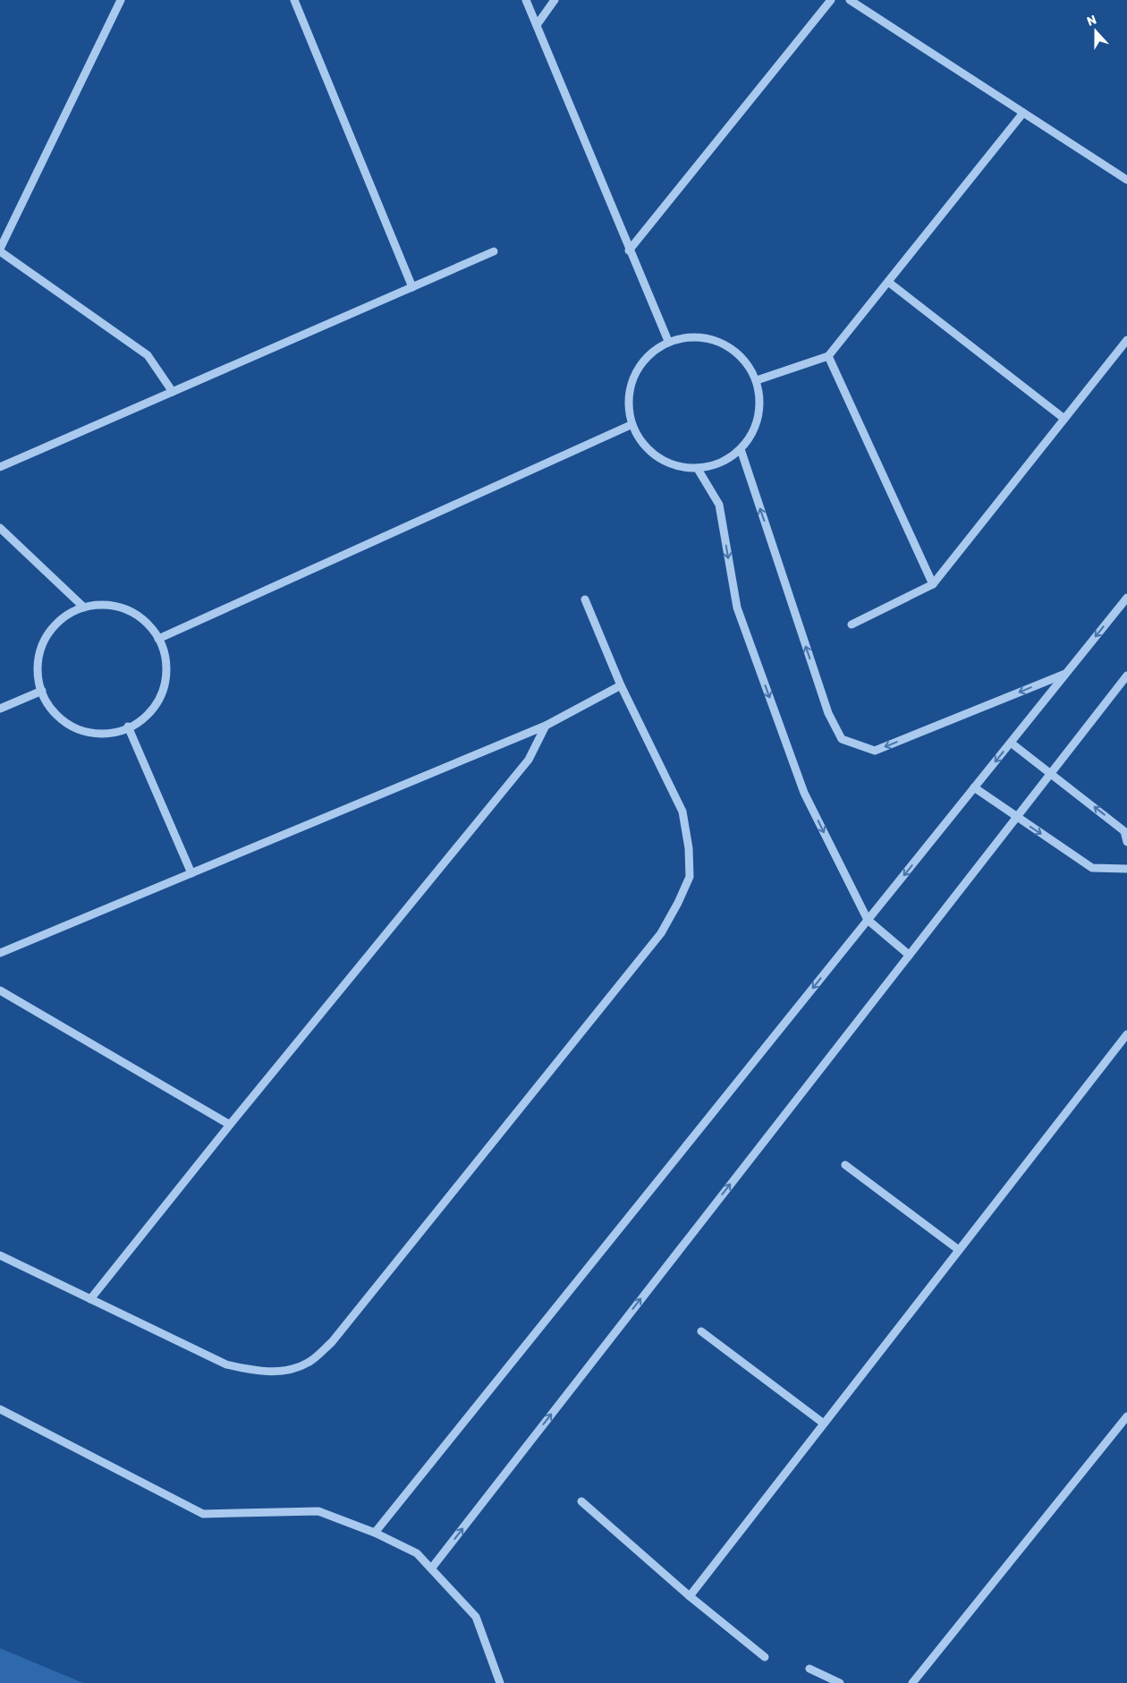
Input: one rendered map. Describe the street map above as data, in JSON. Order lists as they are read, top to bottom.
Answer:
{
  "north": "top"
}
